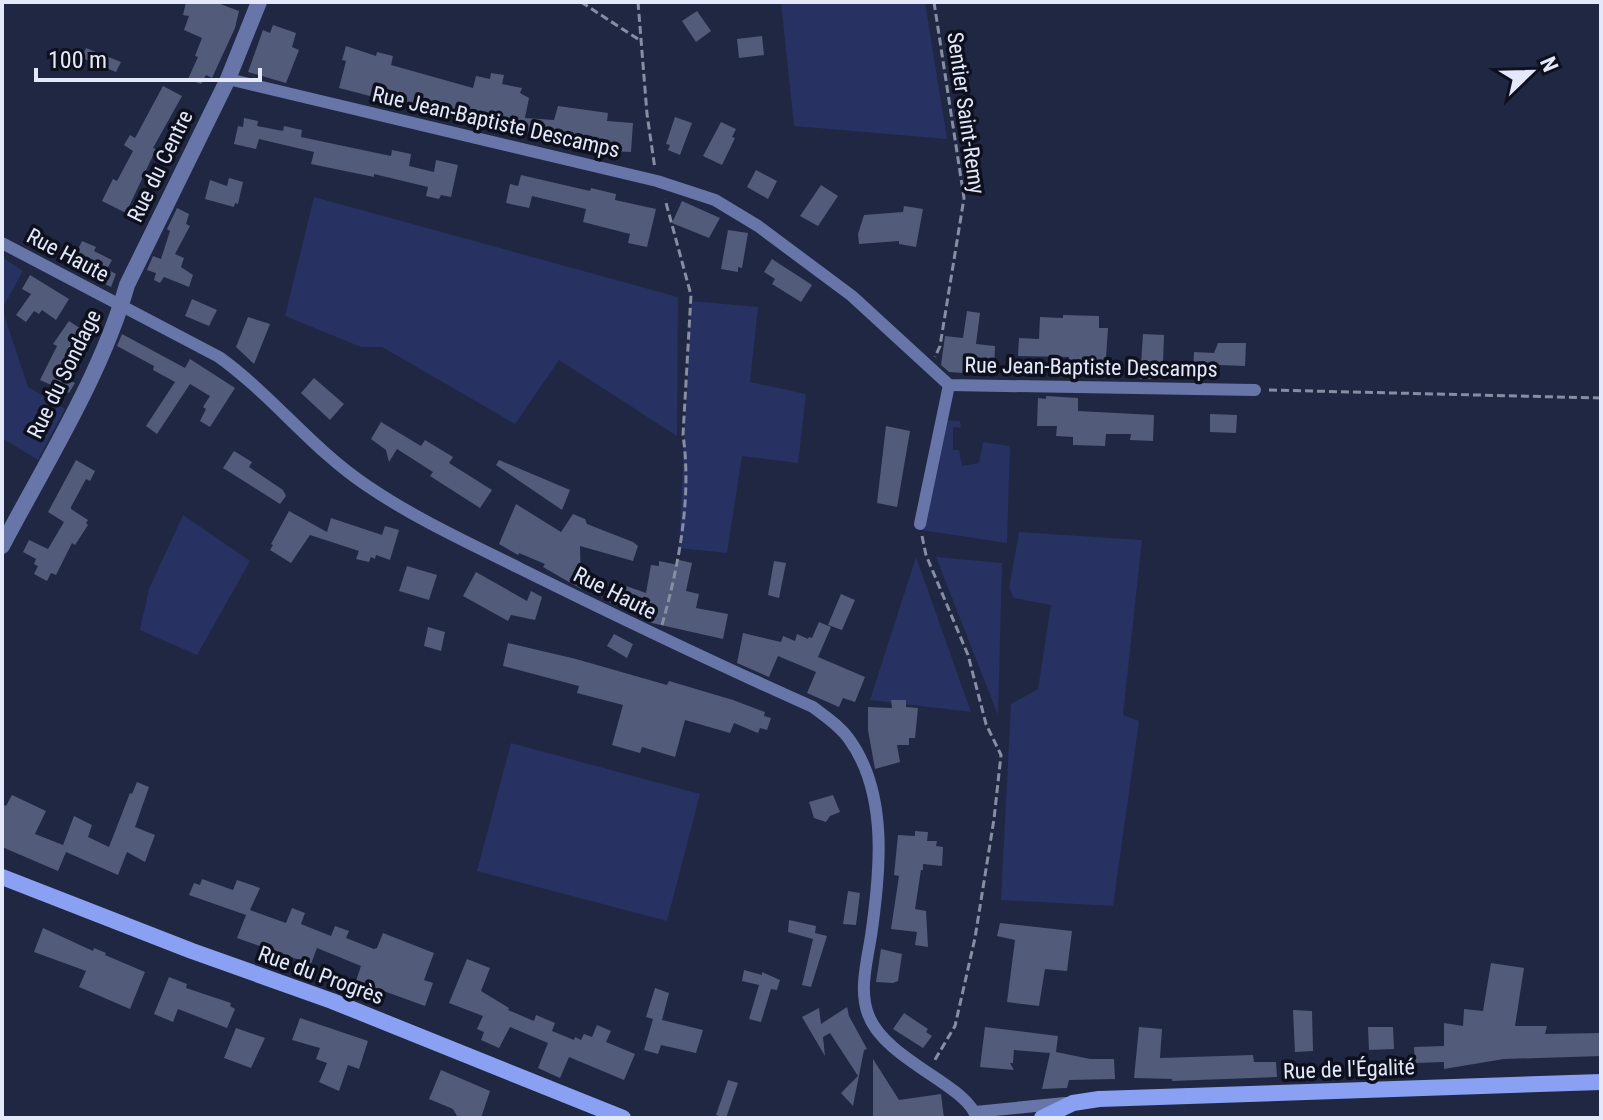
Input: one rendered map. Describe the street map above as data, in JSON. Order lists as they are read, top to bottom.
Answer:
{
  "streets": {
    "main road": ["Rue du Progrès", "Rue de l'Égalité"],
    "street": [
      "Rue Jean-Baptiste Descamps",
      "Rue du Centre",
      "Rue Haute",
      "Rue du Sondage"
    ],
    "path": ["Sentier Saint-Remy"]
  },
  "crossings": [
    ["Sentier Saint-Remy", "Rue Jean-Baptiste Descamps"],
    ["Rue Jean-Baptiste Descamps", "Rue du Centre"],
    ["Rue du Centre", "Rue Haute"],
    ["Rue du Centre", "Rue du Sondage"],
    ["Rue Haute", "Rue du Sondage"]
  ],
  "scale_bar": "100 m",
  "north": "top right"
}
